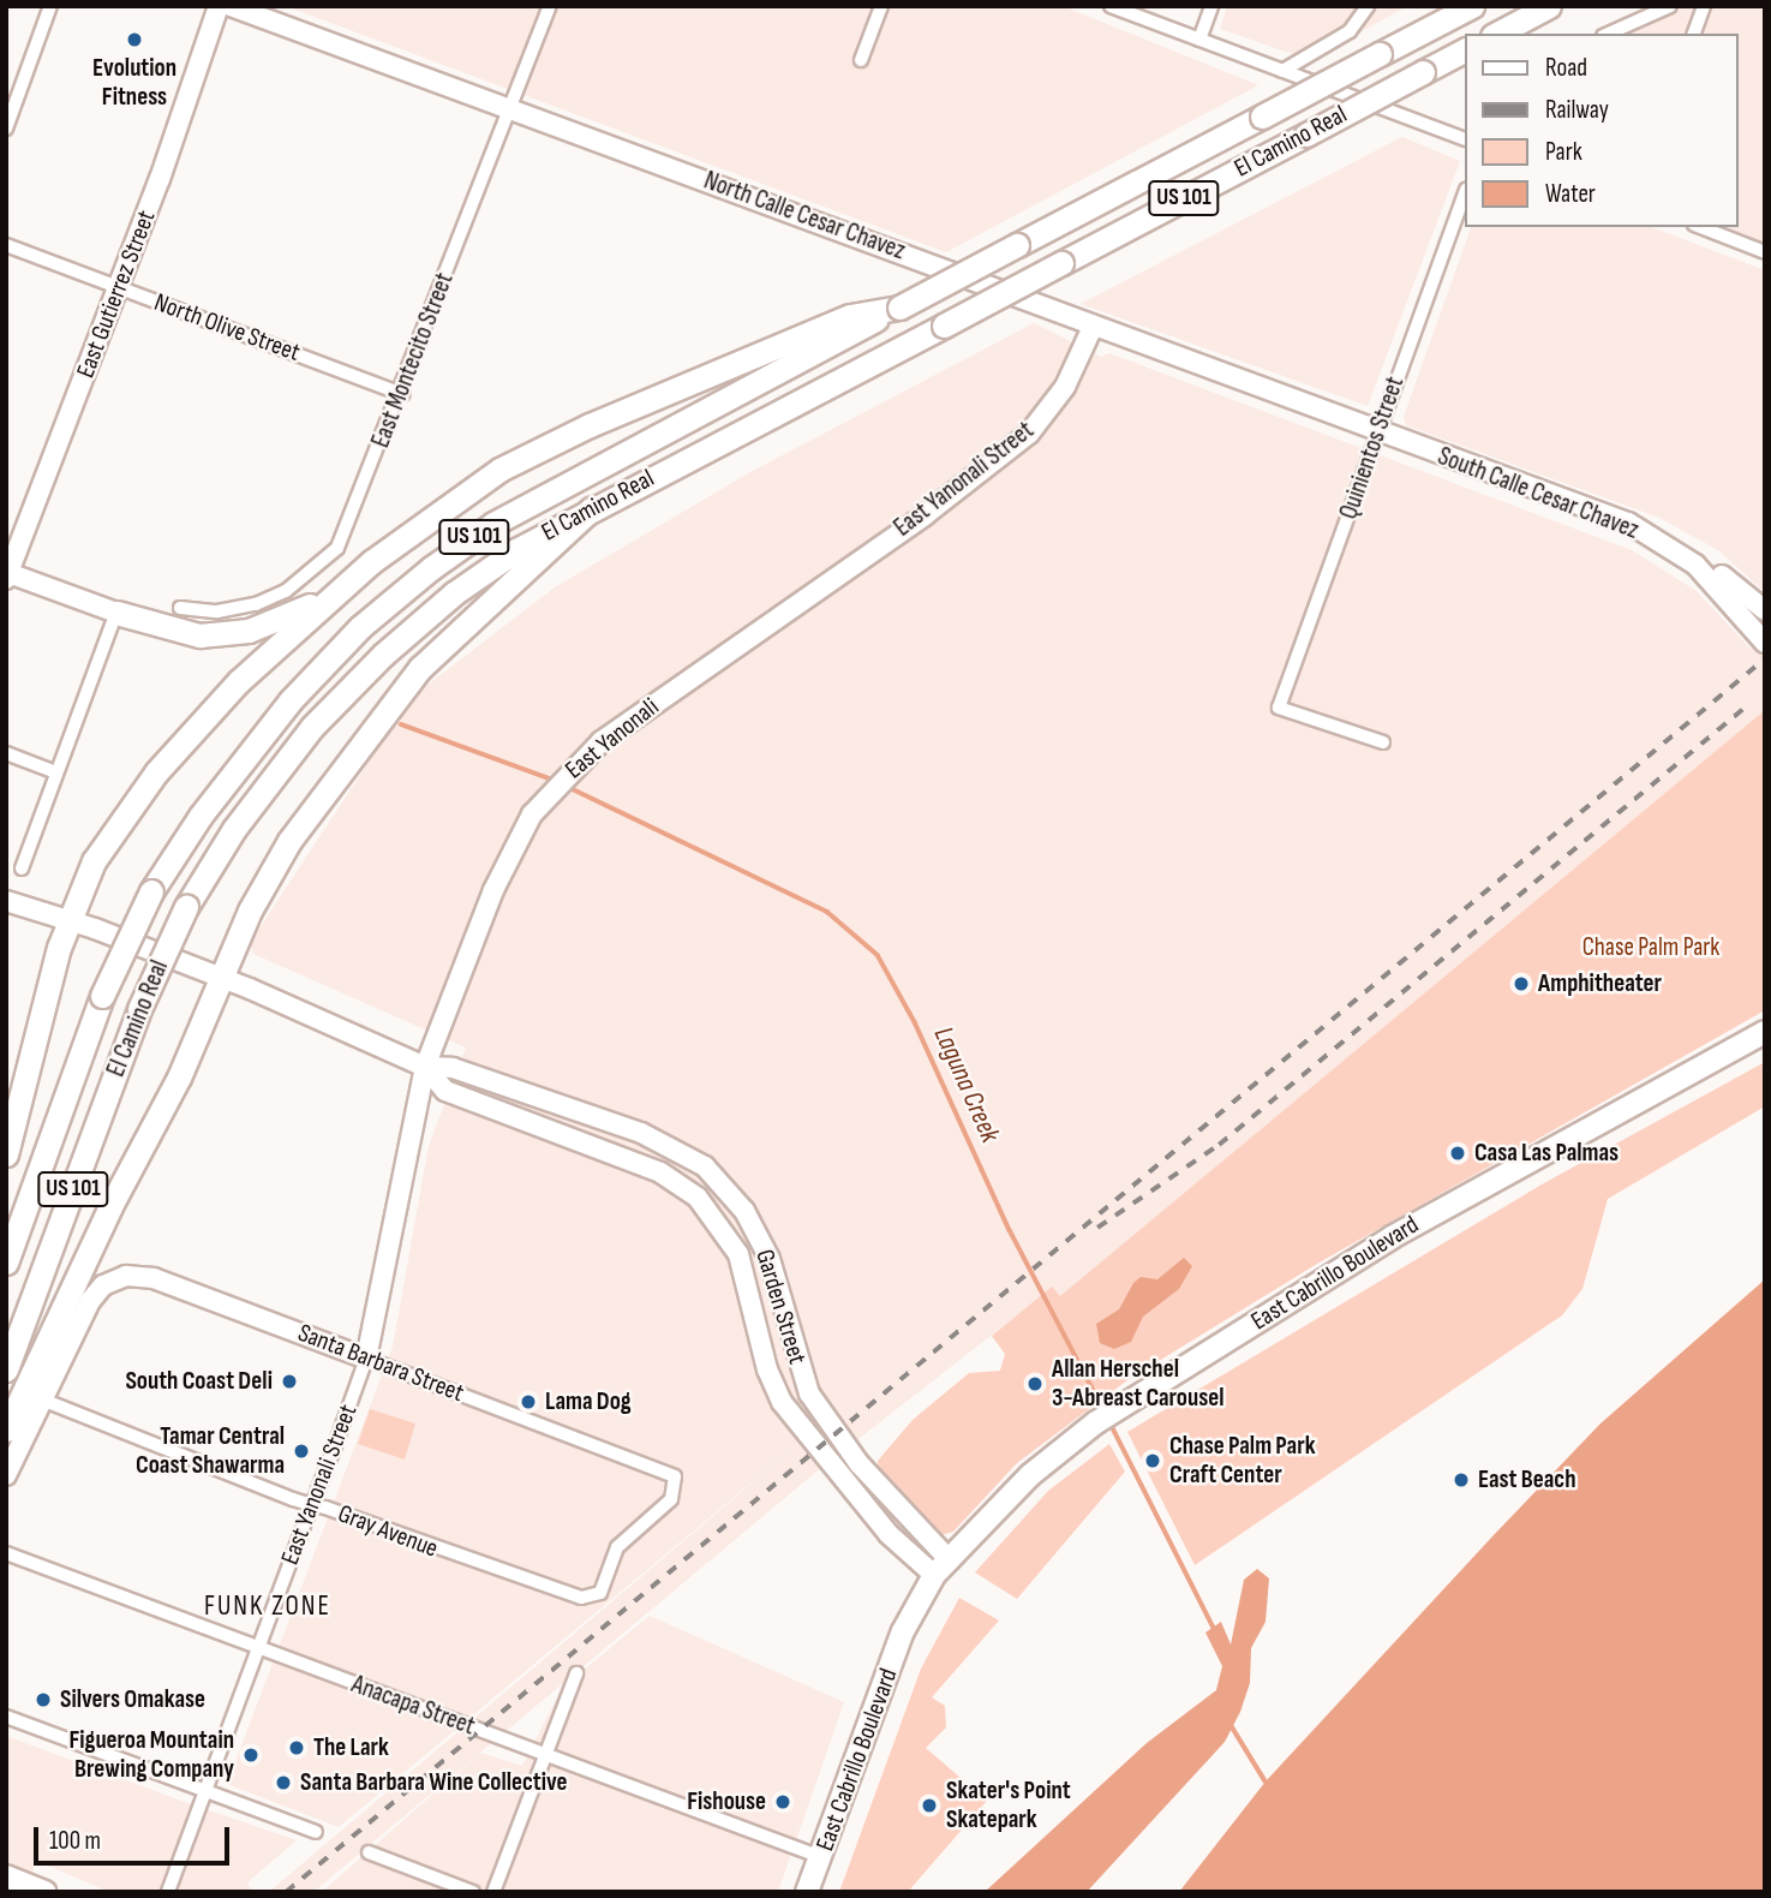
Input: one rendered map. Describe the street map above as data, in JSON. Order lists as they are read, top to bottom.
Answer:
{
  "streets": {
    "highway": ["El Camino Real", "US 101"],
    "main road": ["East Cabrillo Boulevard"],
    "street": [
      "North Calle Cesar Chavez",
      "East Gutierrez Street",
      "North Olive Street",
      "East Montecito Street",
      "Quinientos Street",
      "East Yanonali Street",
      "South Calle Cesar Chavez",
      "East Yanonali",
      "Garden Street",
      "Santa Barbara Street",
      "Gray Avenue",
      "Anacapa Street"
    ]
  },
  "crossings": [
    ["North Calle Cesar Chavez", "East Montecito Street"],
    ["North Calle Cesar Chavez", "Quinientos Street"],
    ["North Calle Cesar Chavez", "East Yanonali Street"],
    ["North Calle Cesar Chavez", "South Calle Cesar Chavez"],
    ["East Gutierrez Street", "North Olive Street"],
    ["North Olive Street", "East Montecito Street"],
    ["Quinientos Street", "South Calle Cesar Chavez"],
    ["East Yanonali Street", "East Yanonali"],
    ["East Yanonali Street", "Garden Street"],
    ["East Yanonali Street", "Santa Barbara Street"],
    ["East Yanonali Street", "Gray Avenue"],
    ["East Yanonali Street", "Anacapa Street"],
    ["East Yanonali", "Garden Street"],
    ["East Cabrillo Boulevard", "Garden Street"],
    ["East Cabrillo Boulevard", "Anacapa Street"],
    ["Santa Barbara Street", "Gray Avenue"]
  ],
  "districts": ["FUNK ZONE"],
  "water": ["Laguna Creek"],
  "parks": ["Chase Palm Park"],
  "places": [
    "Evolution Fitness",
    "Amphitheater",
    "Casa Las Palmas",
    "South Coast Deli",
    "Allan Herschel 3-Abreast Carousel",
    "Lama Dog",
    "Tamar Central Coast Shawarma",
    "Chase Palm Park Craft Center",
    "East Beach",
    "Silvers Omakase",
    "The Lark",
    "Figueroa Mountain Brewing Company",
    "Santa Barbara Wine Collective",
    "Fishouse",
    "Skater's Point Skatepark"
  ],
  "legend": [
    "Road",
    "Railway",
    "Park",
    "Water"
  ],
  "scale_bar": "100 m"
}
